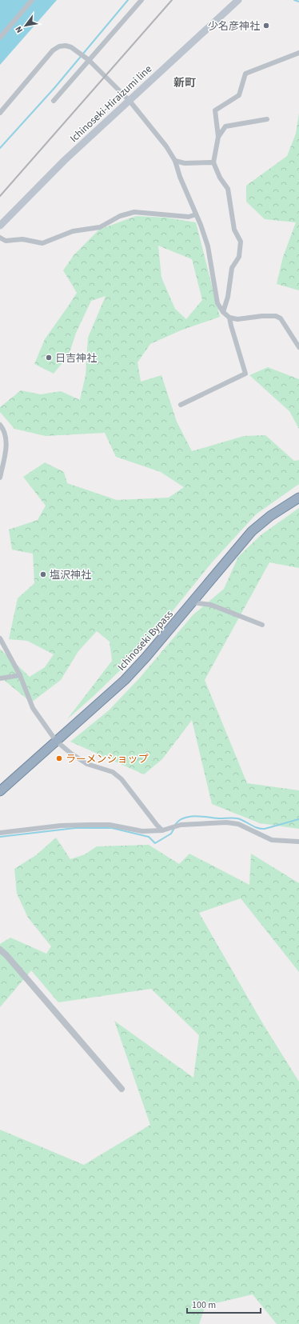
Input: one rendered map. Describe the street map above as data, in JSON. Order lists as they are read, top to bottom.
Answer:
{
  "streets": {
    "highway": ["Ichinoseki Bypass"],
    "main road": ["Ichinoseki-Hiraizumi line"]
  },
  "districts": ["新町"],
  "places": [
    "少名彦神社",
    "日吉神社",
    "塩沢神社",
    "ラーメンショップ"
  ],
  "scale_bar": "100 m",
  "north": "bottom left"
}
